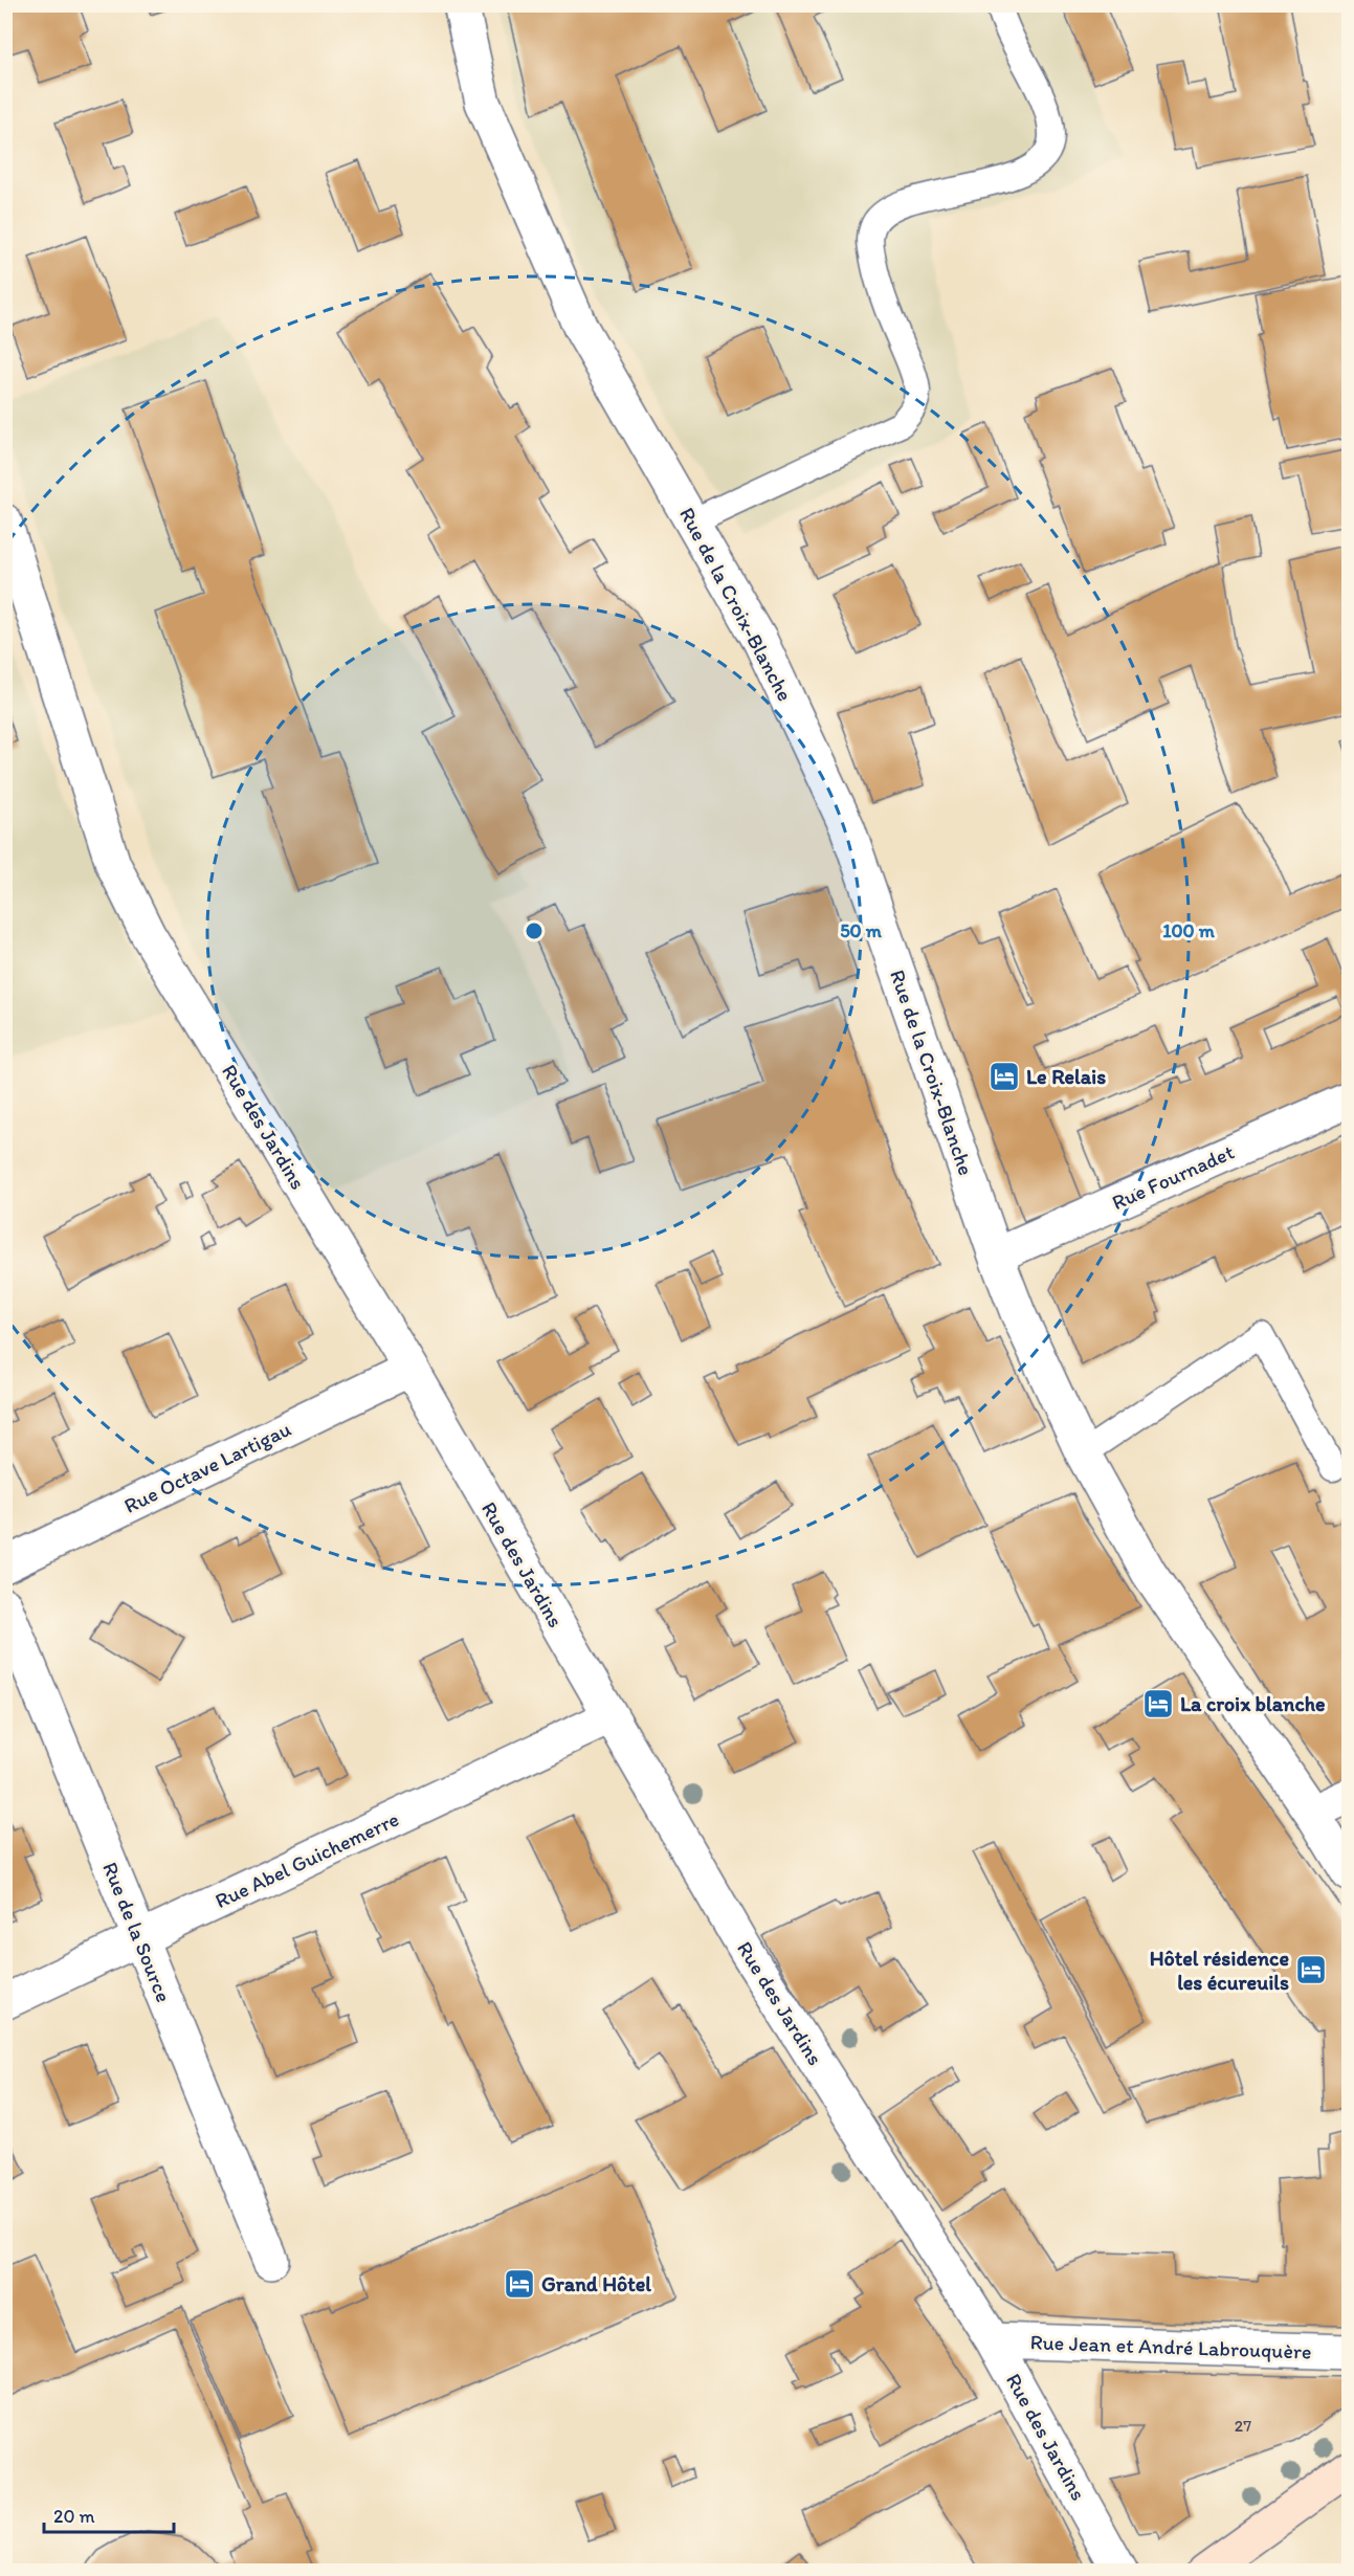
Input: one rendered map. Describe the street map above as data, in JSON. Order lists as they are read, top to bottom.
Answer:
{
  "streets": {
    "street": [
      "Rue de la Croix-Blanche",
      "Rue des Jardins",
      "Rue Fournadet",
      "Rue Octave Lartigau",
      "Rue Abel Guichemerre",
      "Rue de la Source",
      "Rue Jean et André Labrouquère"
    ]
  },
  "crossings": [
    ["Rue de la Croix-Blanche", "Rue Fournadet"],
    ["Rue des Jardins", "Rue Octave Lartigau"],
    ["Rue des Jardins", "Rue Abel Guichemerre"],
    ["Rue des Jardins", "Rue Jean et André Labrouquère"],
    ["Rue Abel Guichemerre", "Rue de la Source"]
  ],
  "places": {
    "hotel": [
      "Le Relais",
      "La croix blanche",
      "Hôtel résidence les écureuils",
      "Grand Hôtel"
    ]
  },
  "house_numbers": ["27"],
  "scale_bar": "20 m",
  "rings": ["50 m", "100 m"]
}
